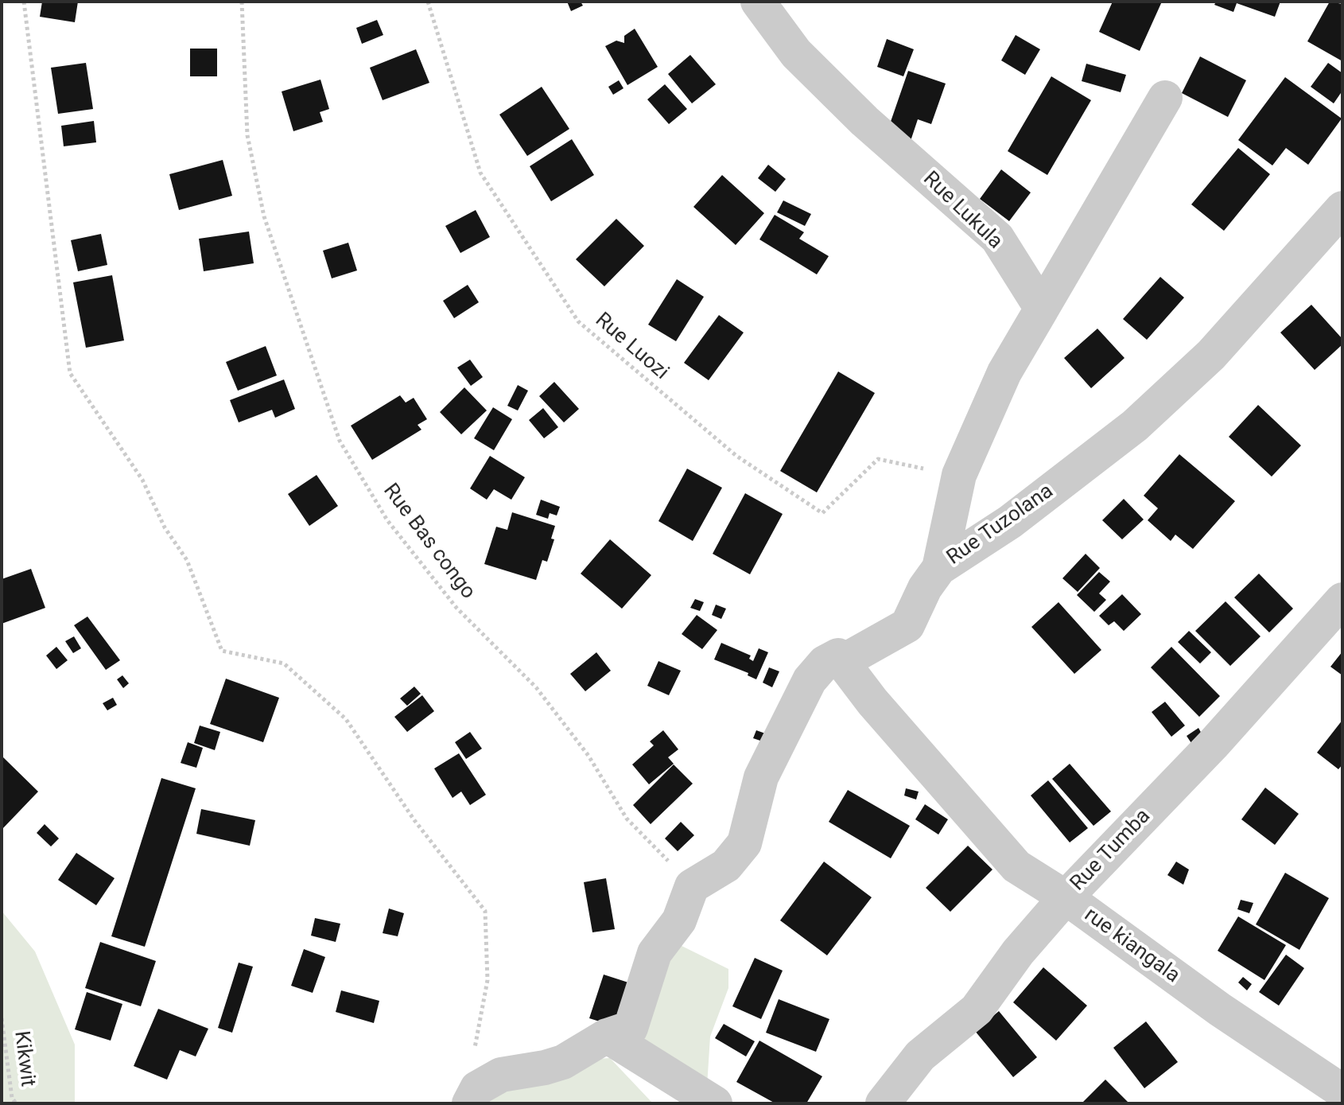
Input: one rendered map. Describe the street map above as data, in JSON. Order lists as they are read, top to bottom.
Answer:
{
  "streets": {
    "street": [
      "Rue Lukula",
      "Rue Tuzolana",
      "Rue Tumba",
      "rue kiangala"
    ],
    "path": ["Rue Luozi", "Rue Bas congo", "Kikwit"]
  },
  "crossings": [
    ["Rue Tuzolana", "Rue Bas congo"],
    ["Rue Tuzolana", "rue kiangala"],
    ["Rue Tumba", "rue kiangala"]
  ]
}
